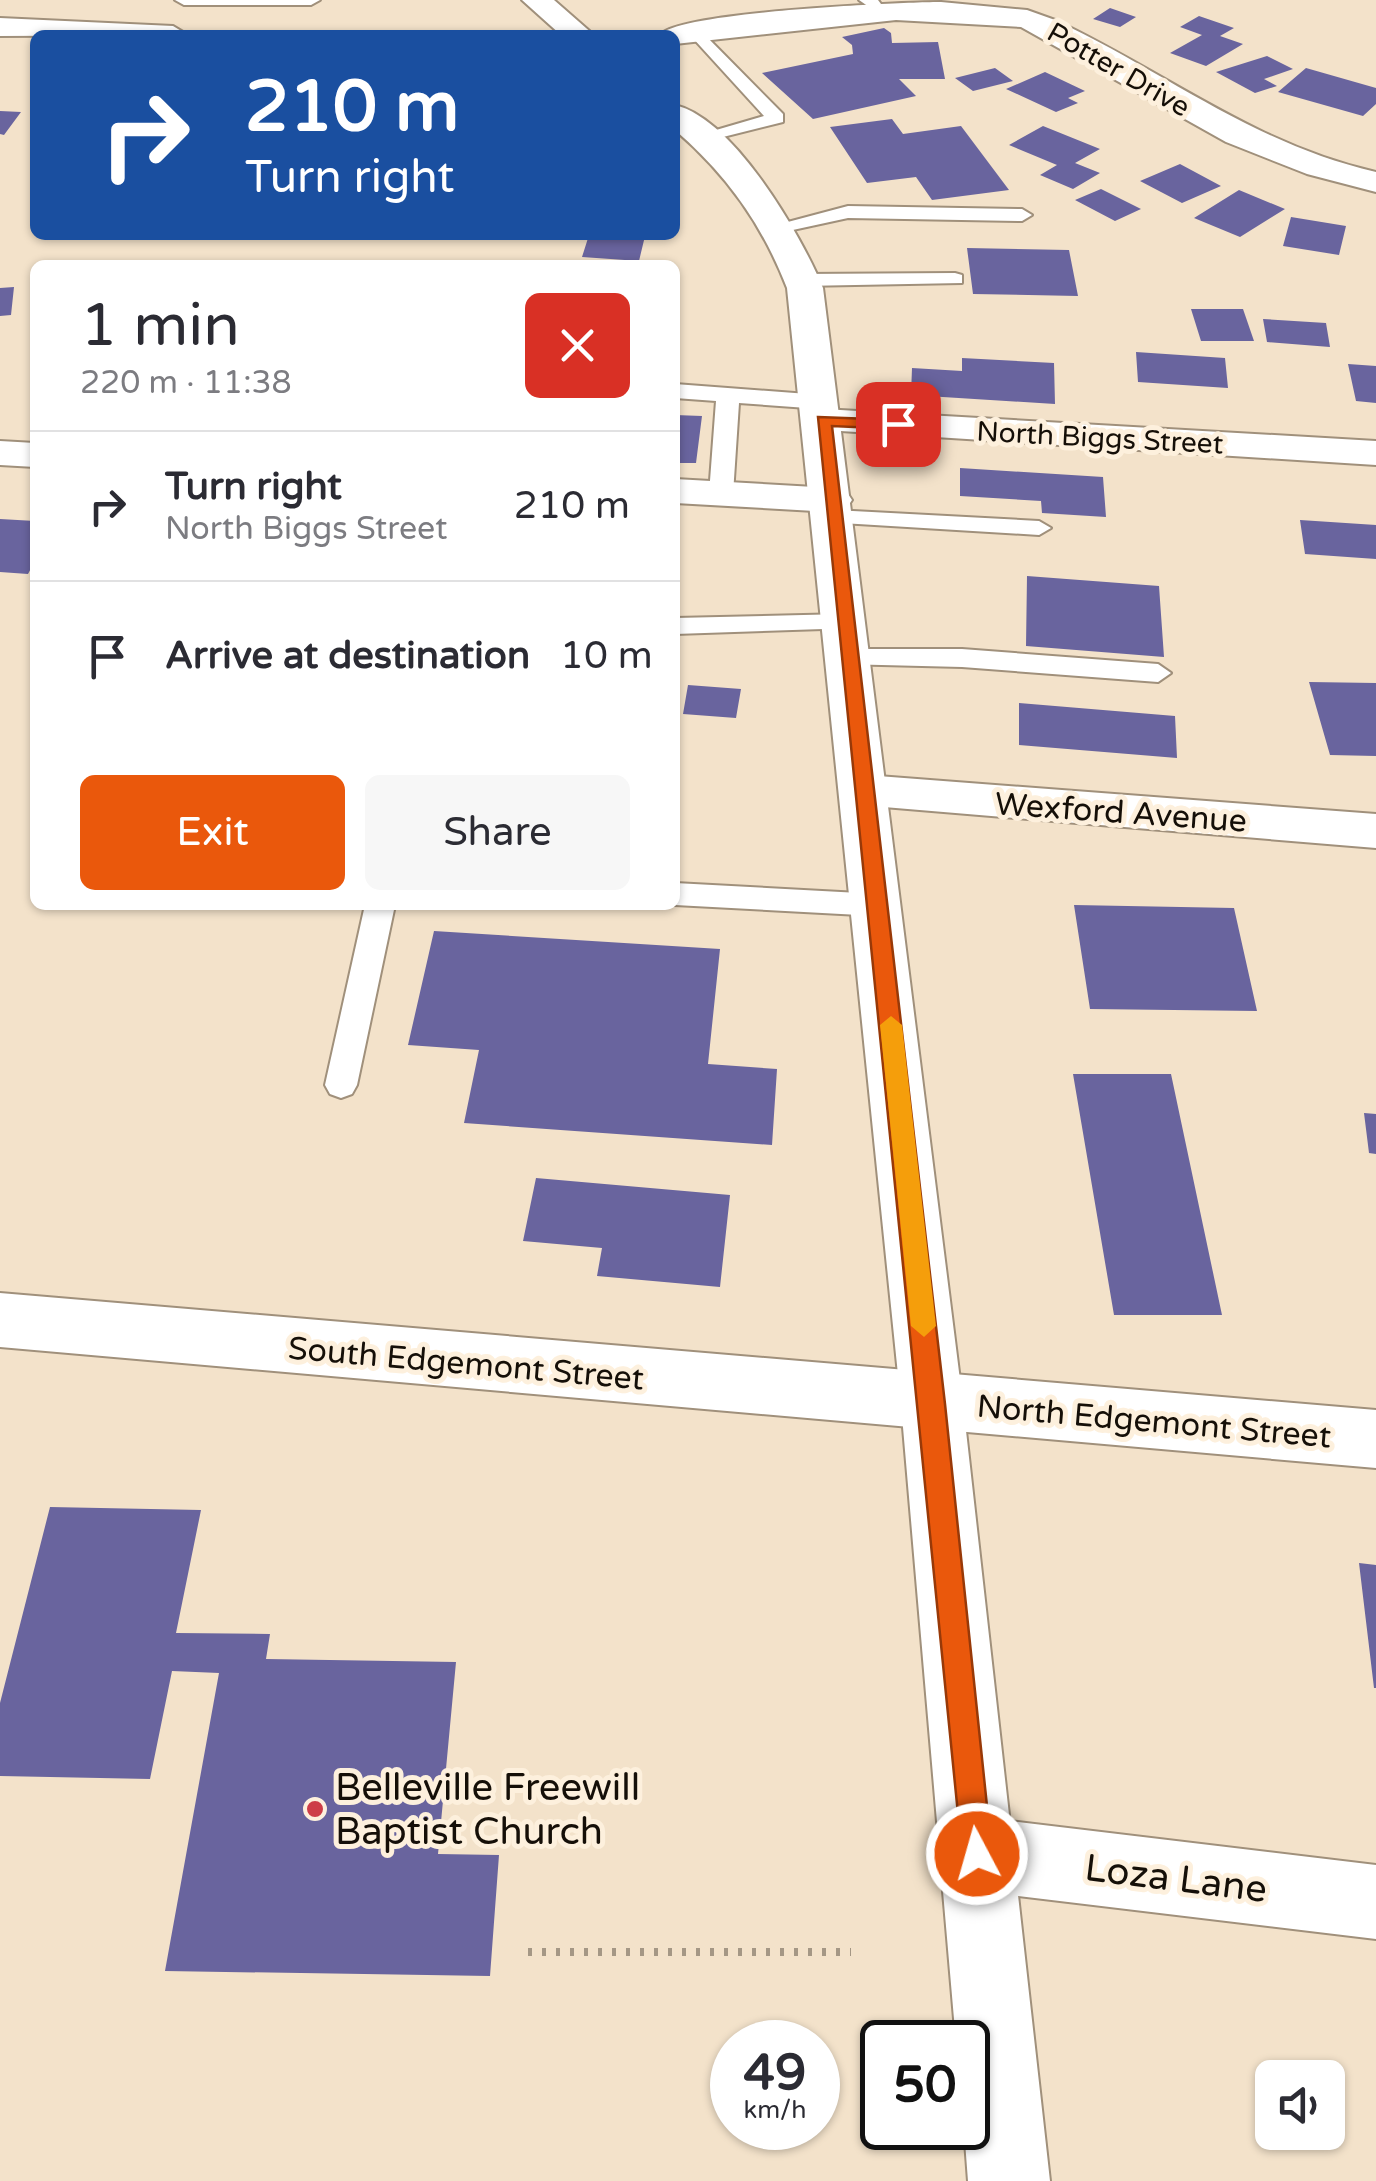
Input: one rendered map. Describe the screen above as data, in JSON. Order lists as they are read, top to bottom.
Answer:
{
  "streets": {
    "street": [
      "Potter Drive",
      "North Biggs Street",
      "Wexford Avenue",
      "South Edgemont Street",
      "North Edgemont Street",
      "Loza Lane"
    ]
  },
  "crossings": [
    ["South Edgemont Street", "North Edgemont Street"]
  ],
  "places": ["Belleville Freewill Baptist Church"],
  "page": {
    "turn": ["210 m", "Turn right"],
    "heading": ["1 min", "220 m · 11:38"],
    "list": [
      {
        "name": "Turn right",
        "note": "North Biggs Street",
        "value": "210 m"
      },
      {
        "name": "Arrive at destination",
        "value": "10 m"
      }
    ],
    "buttons": ["Exit", "Share"],
    "speed": "49 km/h",
    "limit": "50"
  }
}
